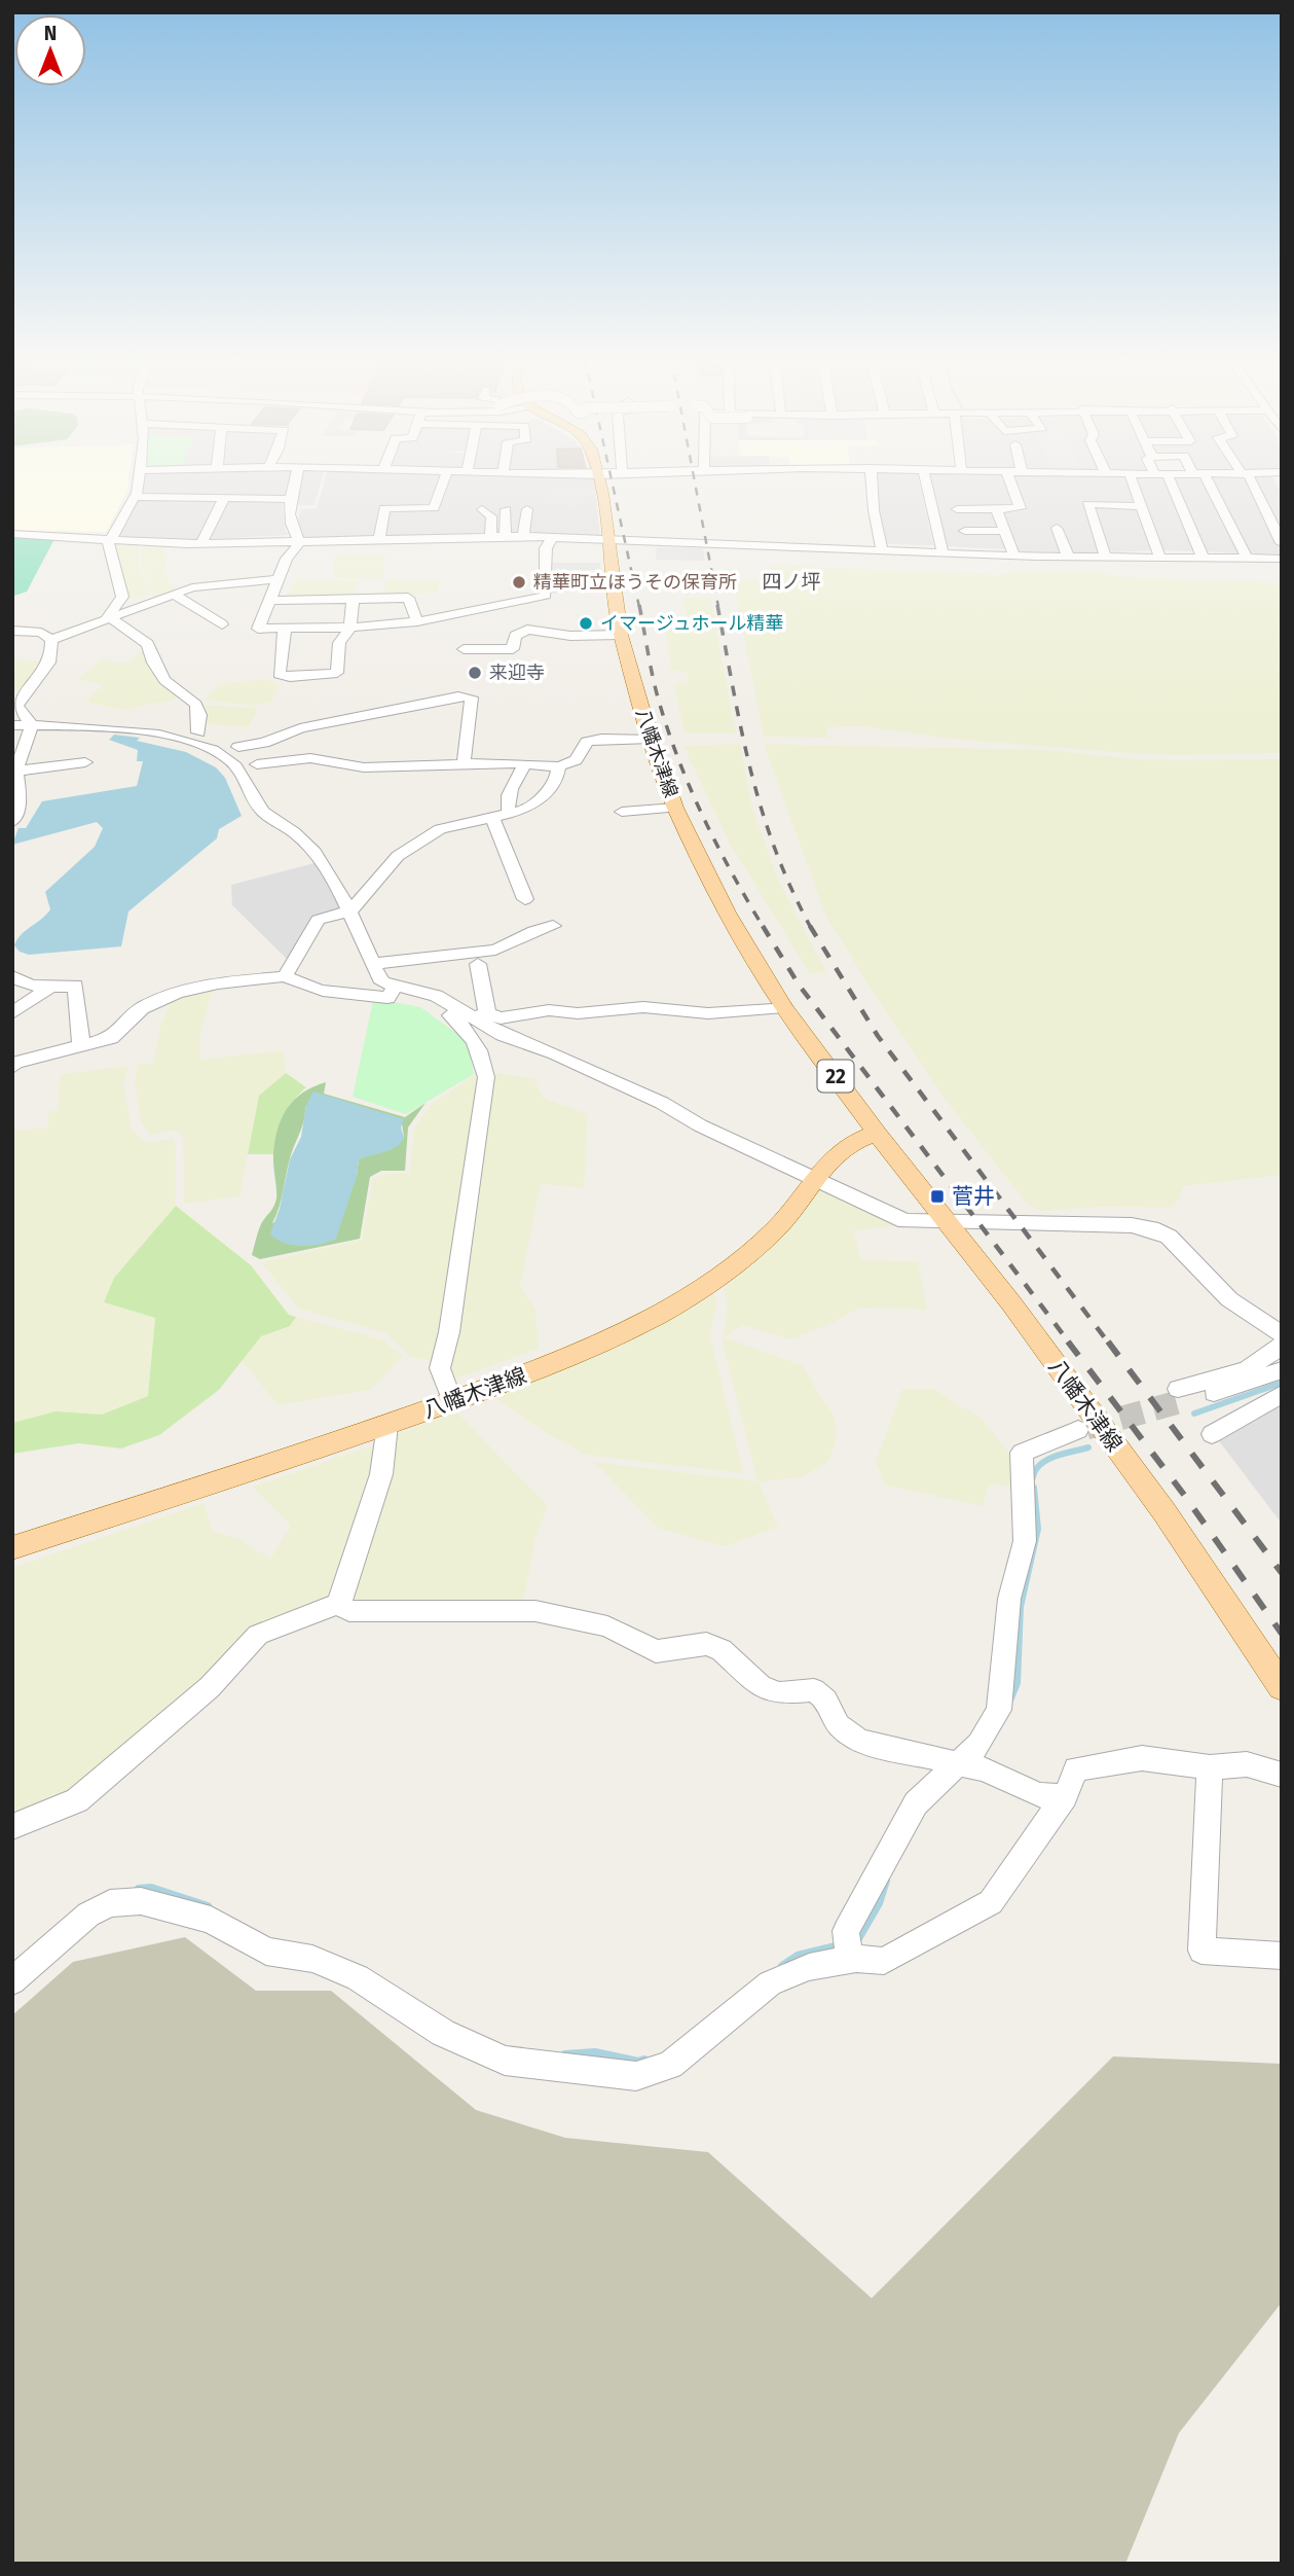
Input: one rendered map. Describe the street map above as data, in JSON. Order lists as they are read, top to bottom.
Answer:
{
  "streets": {
    "main road": ["八幡木津線", "22"]
  },
  "districts": ["四ノ坪"],
  "places": {
    "other": ["精華町立ほうその保育所", "イマージュホール精華", "来迎寺"],
    "transit": ["菅井"]
  },
  "north": "top"
}
